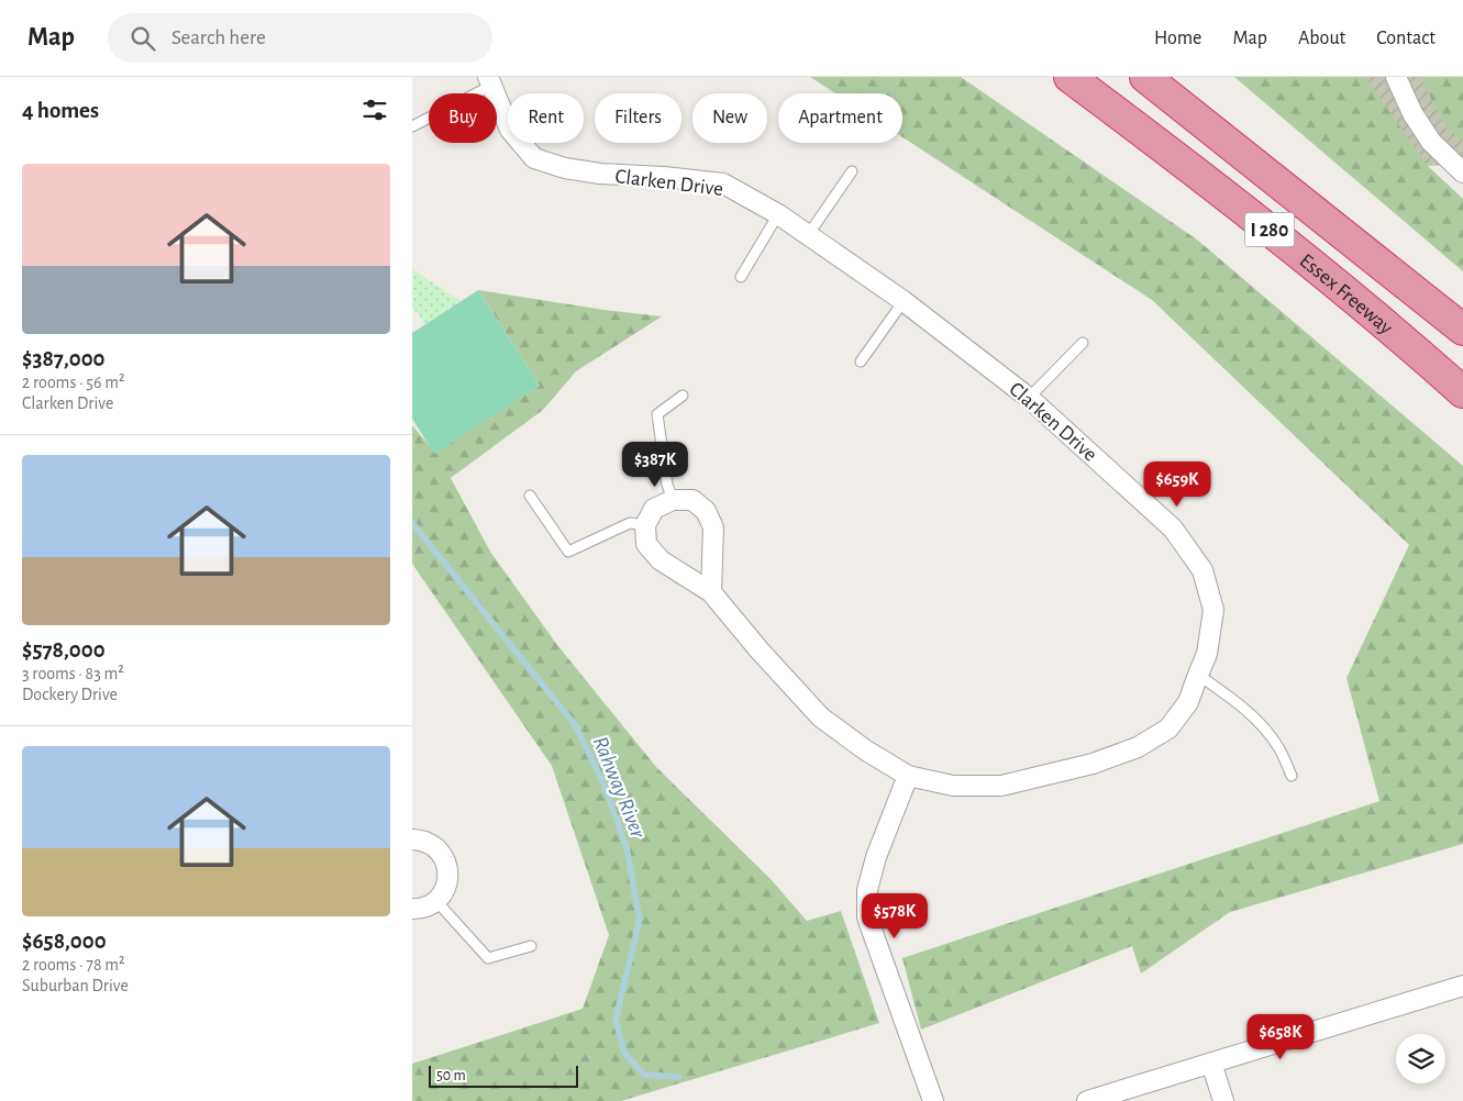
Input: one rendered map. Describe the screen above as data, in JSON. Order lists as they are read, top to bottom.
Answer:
{
  "streets": {
    "highway": ["I 280", "Essex Freeway"],
    "street": ["Clarken Drive"]
  },
  "water": ["Rahway River"],
  "scale_bar": "50 m",
  "page": {
    "header": "Map",
    "search": "Search here",
    "nav": [
      "Home",
      "Map",
      "About",
      "Contact"
    ],
    "heading": "4 homes",
    "chip": [
      "Buy",
      "Rent",
      "Filters",
      "New",
      "Apartment"
    ],
    "list": [
      {
        "name": "$387,000",
        "note": "2 rooms · 56 m² · Clarken Drive"
      },
      {
        "name": "$578,000",
        "note": "3 rooms · 83 m² · Dockery Drive"
      },
      {
        "name": "$658,000",
        "note": "2 rooms · 78 m² · Suburban Drive"
      }
    ],
    "price": [
      "$387K",
      "$659K",
      "$578K",
      "$658K"
    ],
    "scale": "50 m"
  }
}
